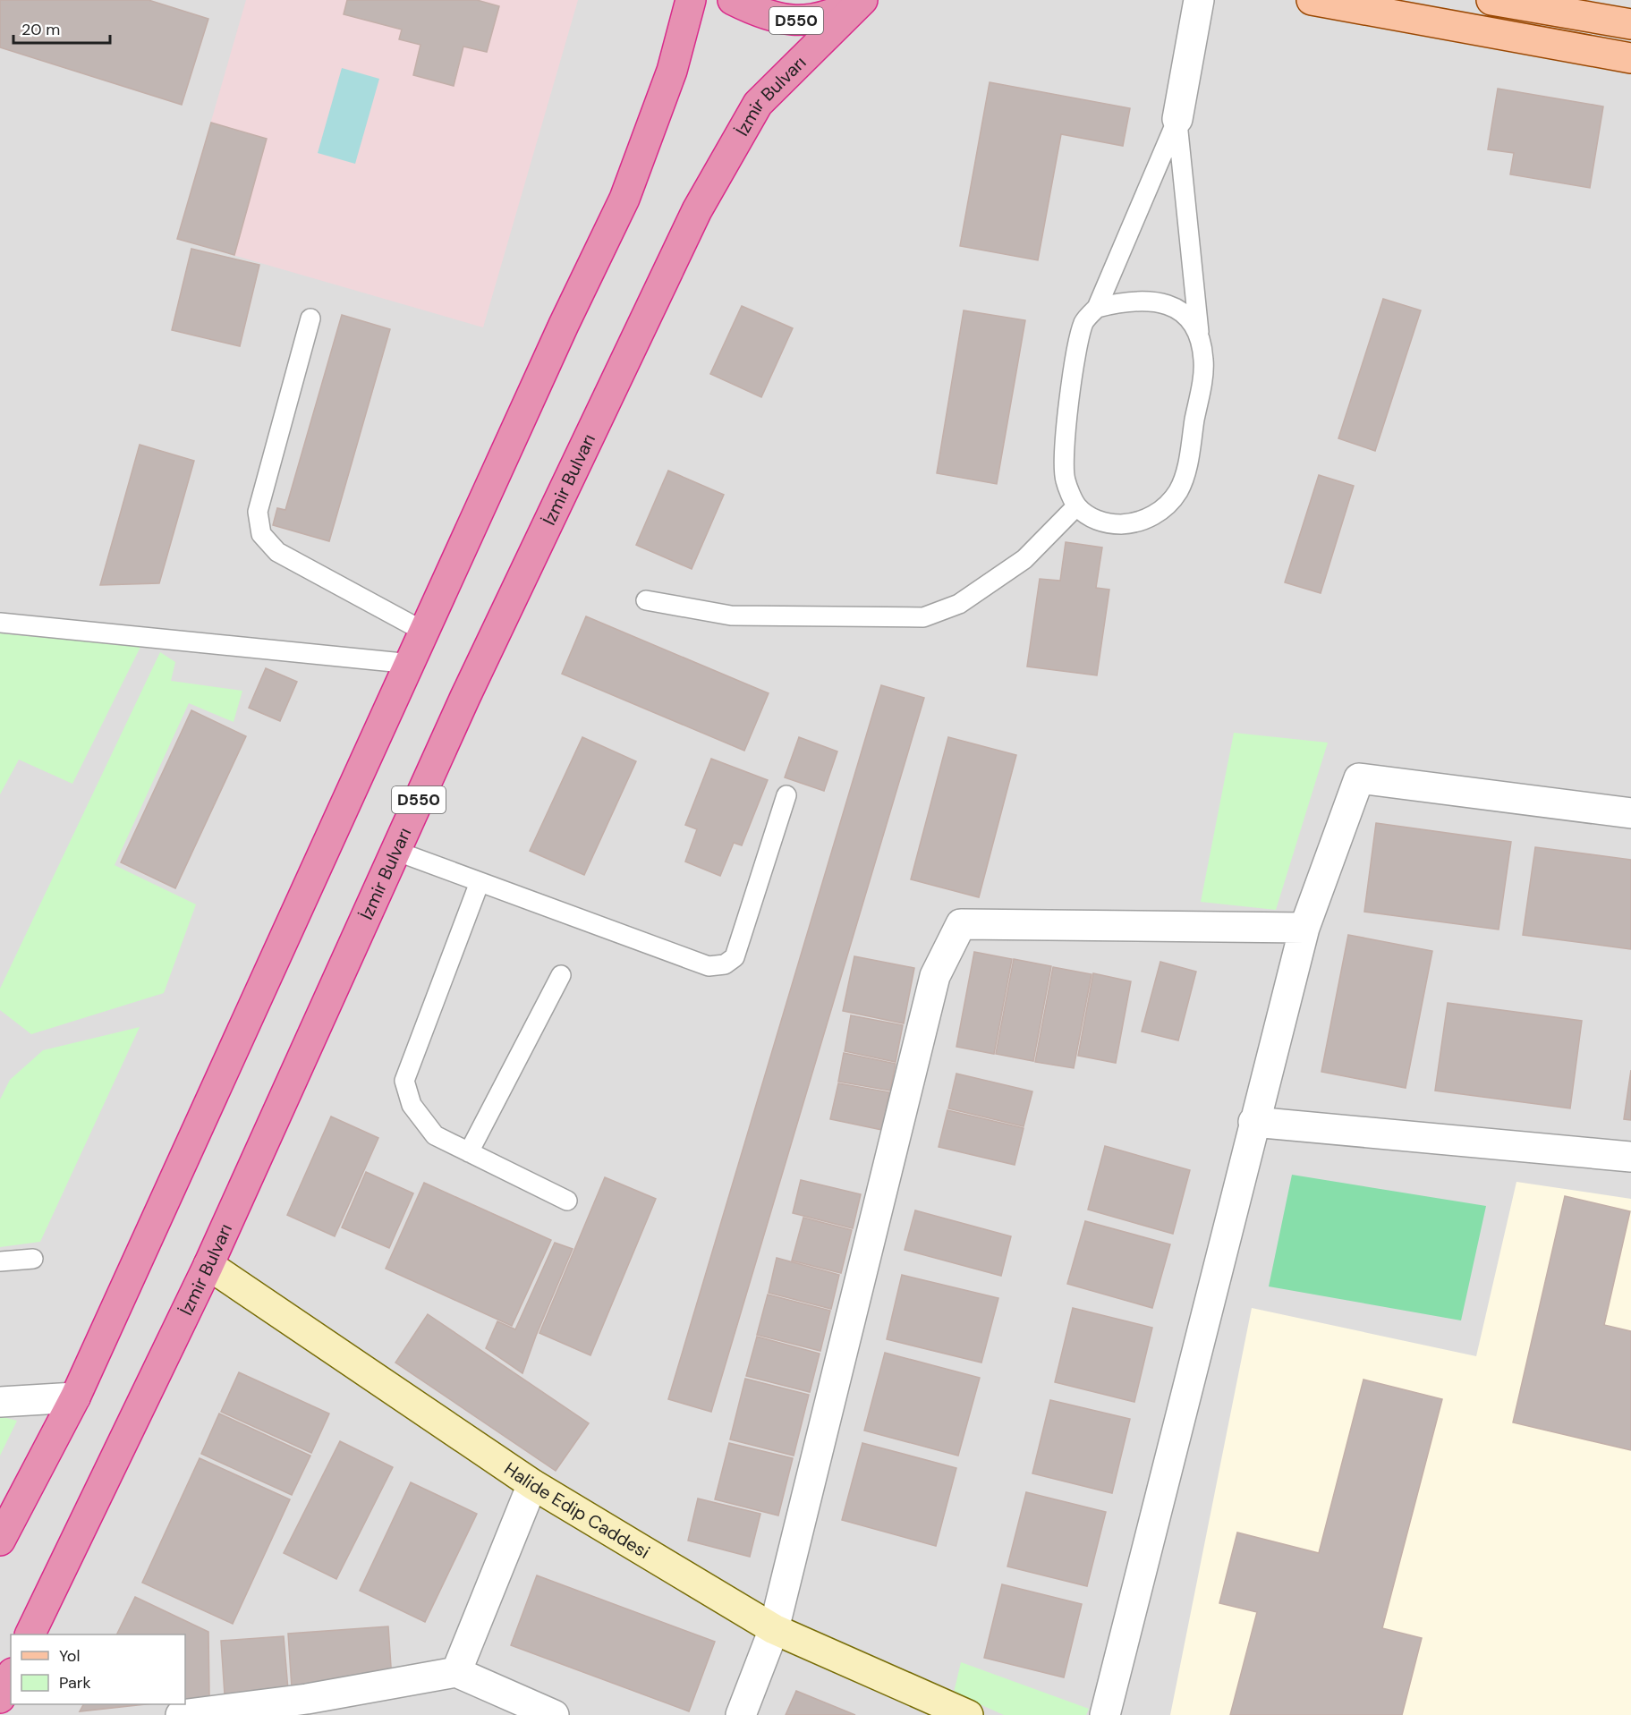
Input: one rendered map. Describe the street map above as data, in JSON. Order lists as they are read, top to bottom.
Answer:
{
  "streets": {
    "highway": ["D550", "İzmir Bulvarı"],
    "street": ["Halide Edip Caddesi"]
  },
  "crossings": [
    ["D550", "İzmir Bulvarı"],
    ["İzmir Bulvarı", "Halide Edip Caddesi"]
  ],
  "legend": ["Yol", "Park"],
  "scale_bar": "20 m"
}
